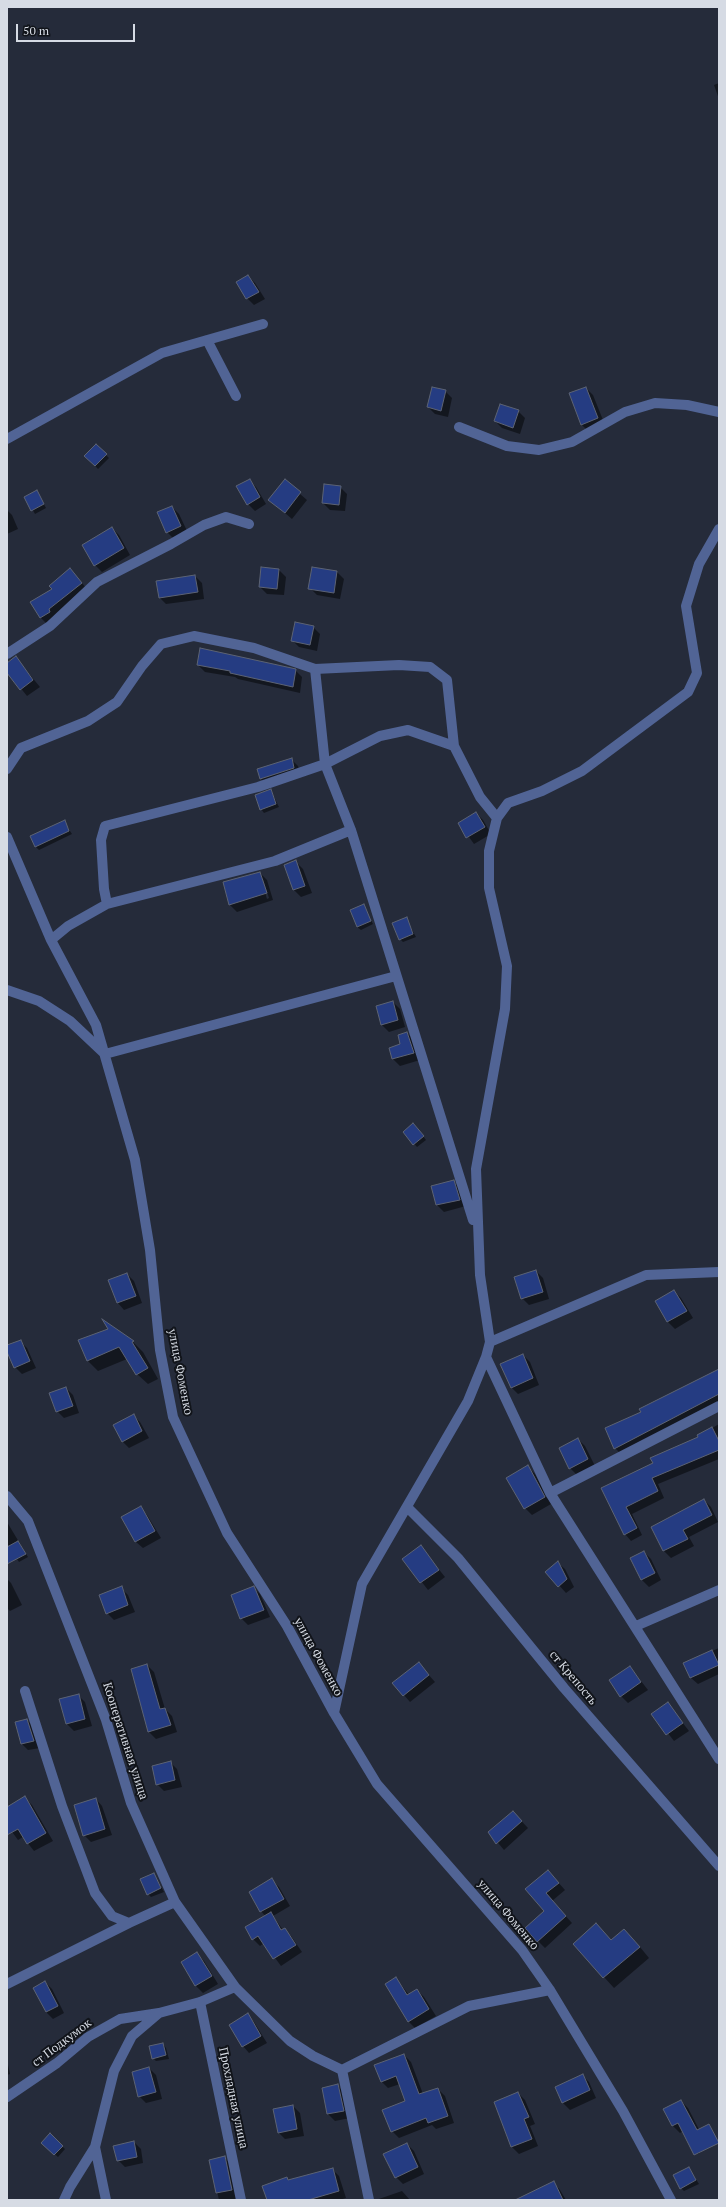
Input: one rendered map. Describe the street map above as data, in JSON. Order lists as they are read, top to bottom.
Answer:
{
  "streets": {
    "street": [
      "улица Фоменко",
      "ст Крепость",
      "Кооперативная улица",
      "ст Подкумок",
      "Прохладная улица"
    ]
  },
  "crossings": [
    ["Кооперативная улица", "ст Подкумок"],
    ["ст Подкумок", "Прохладная улица"]
  ],
  "scale_bar": "50 m"
}
